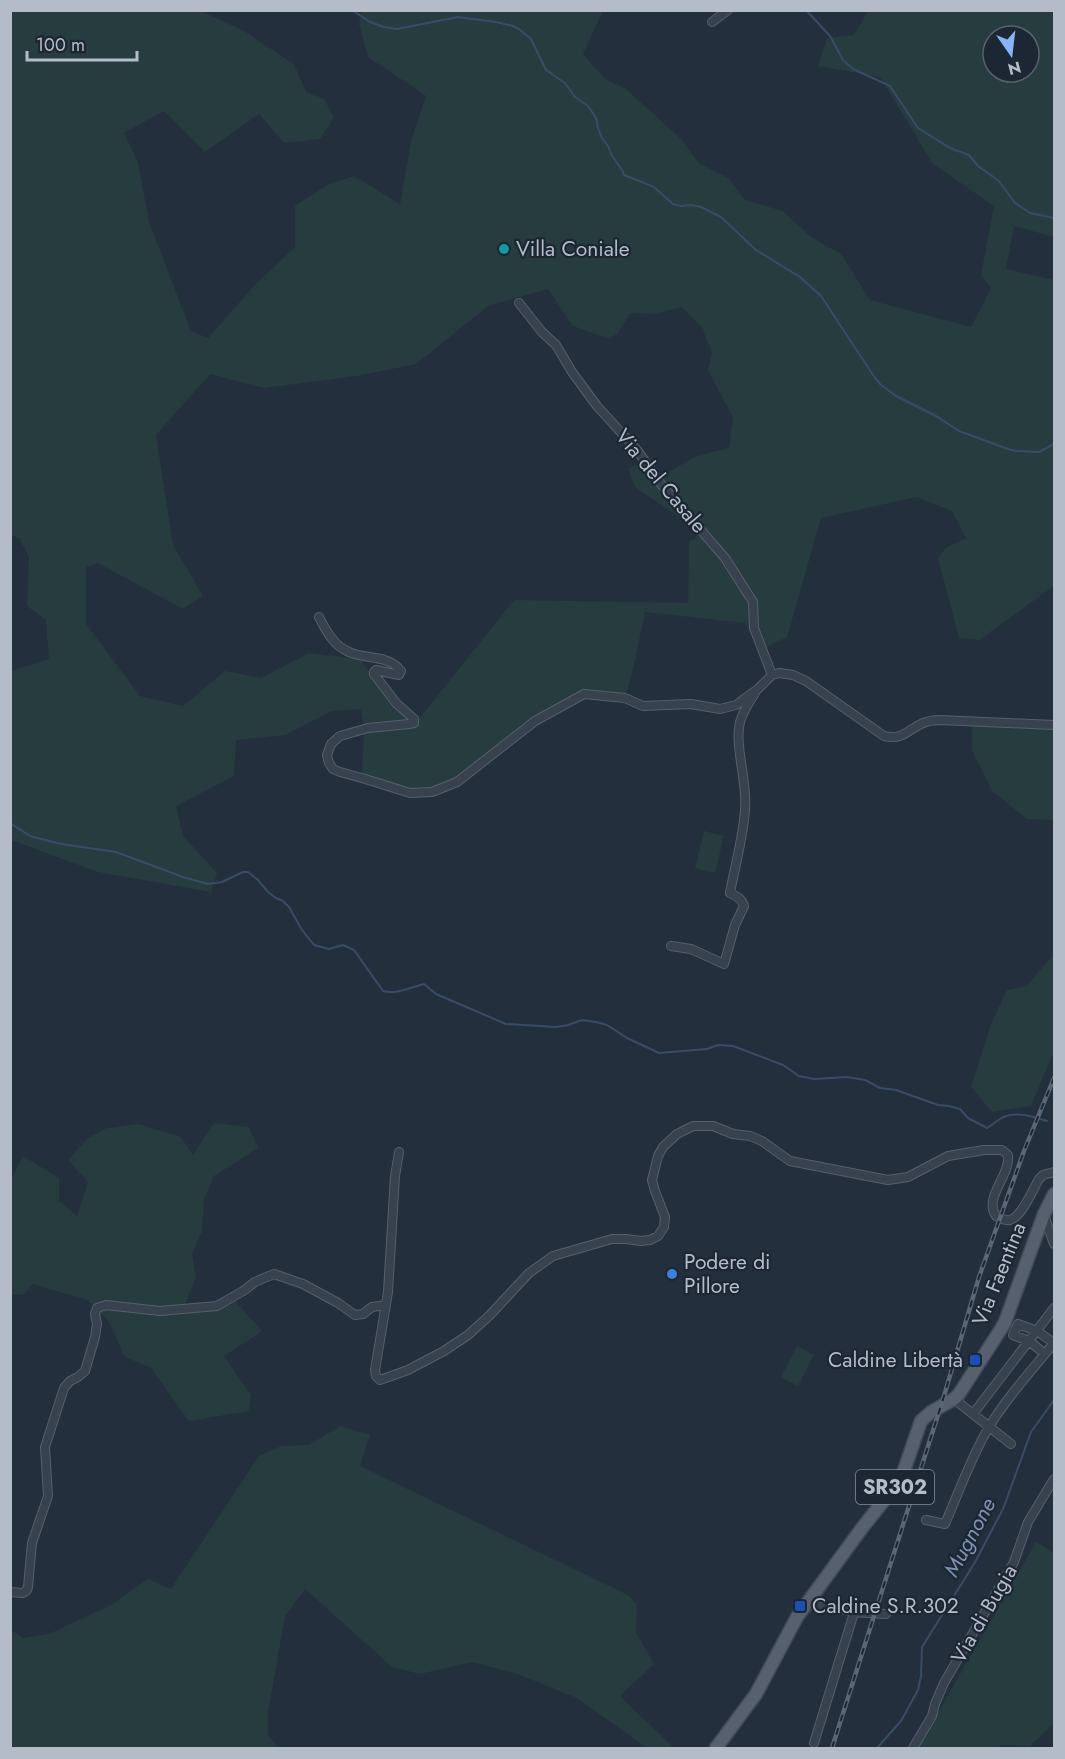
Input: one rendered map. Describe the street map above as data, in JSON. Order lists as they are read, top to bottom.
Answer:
{
  "streets": {
    "main road": ["Via Faentina", "SR302"],
    "street": ["Via del Casale", "Via di Bugia"]
  },
  "water": ["Mugnone"],
  "places": {
    "other": ["Villa Coniale", "Podere di Pillore"],
    "transit": ["Caldine Libertà", "Caldine S.R.302"]
  },
  "scale_bar": "100 m",
  "north": "bottom"
}
